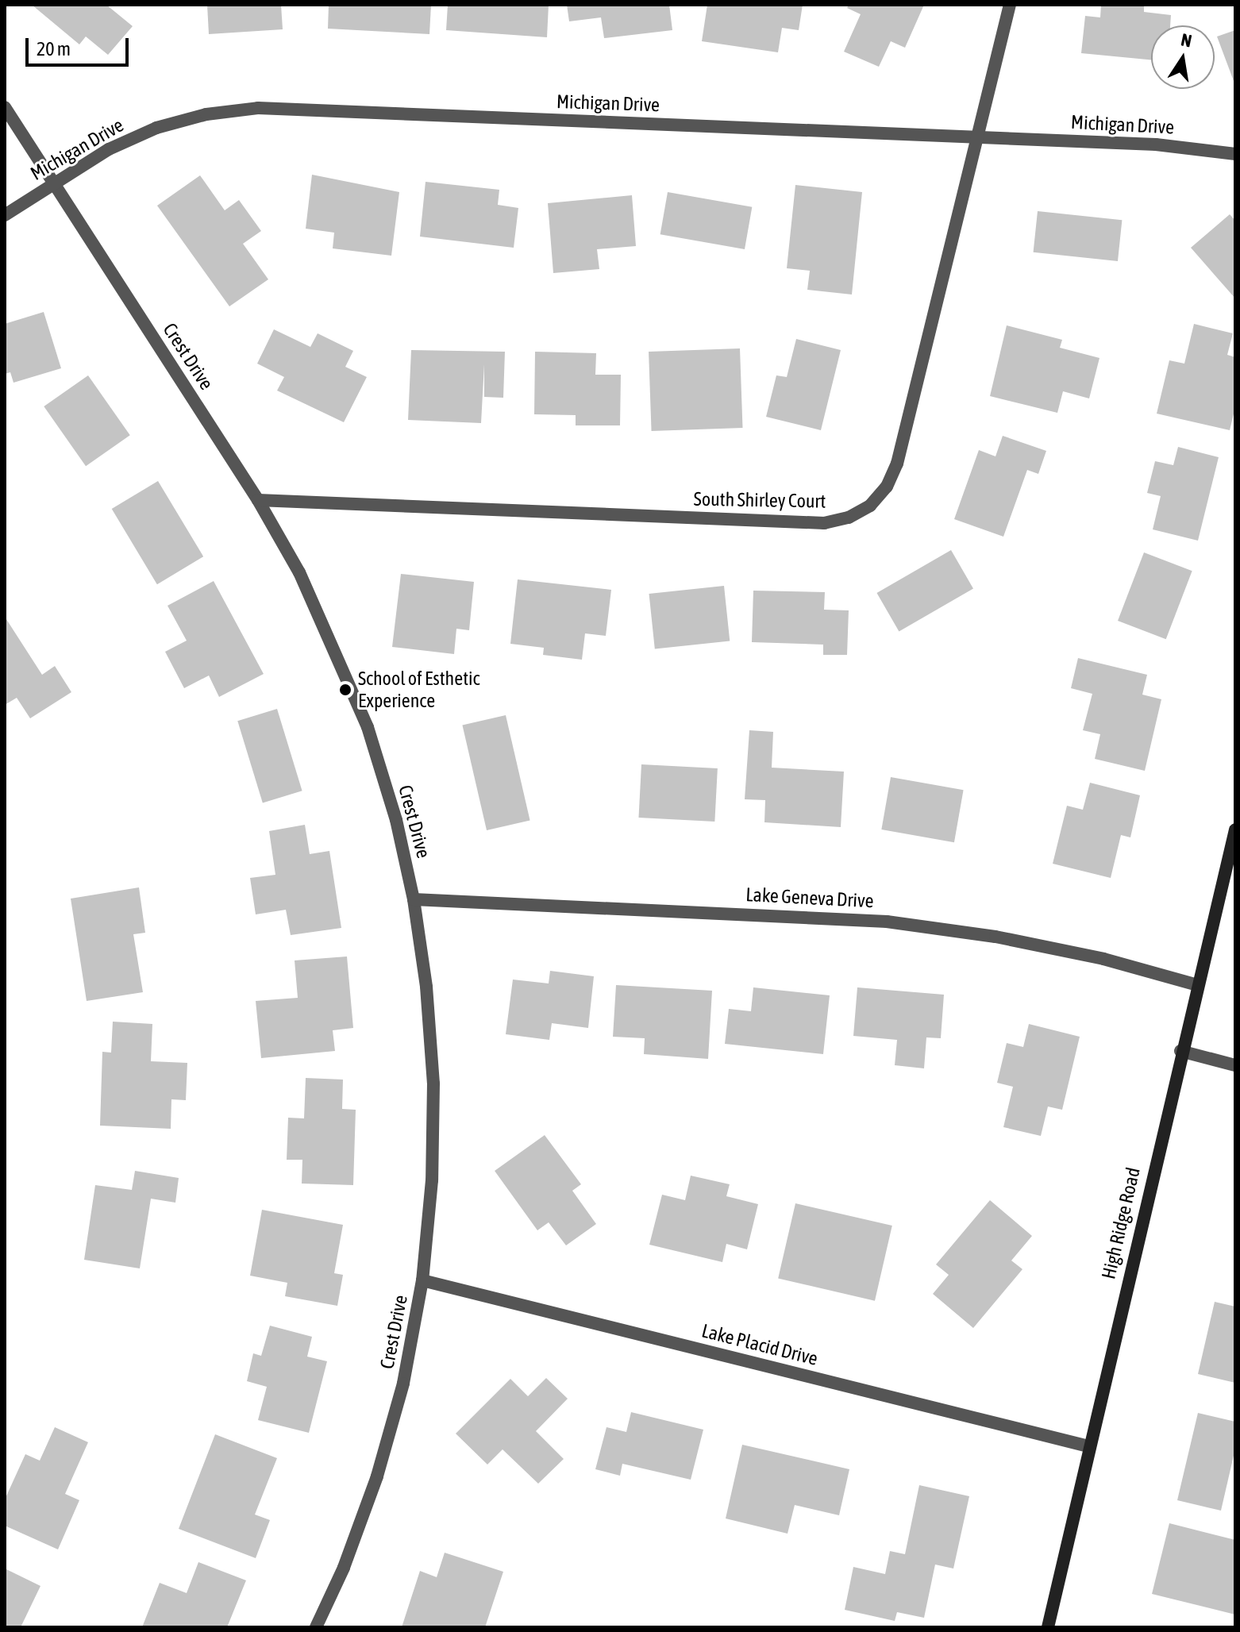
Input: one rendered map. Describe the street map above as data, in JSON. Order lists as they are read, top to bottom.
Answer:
{
  "streets": {
    "street": [
      "Michigan Drive",
      "Crest Drive",
      "South Shirley Court",
      "Lake Geneva Drive",
      "High Ridge Road",
      "Lake Placid Drive"
    ]
  },
  "crossings": [
    ["Michigan Drive", "Crest Drive"],
    ["Michigan Drive", "South Shirley Court"],
    ["Crest Drive", "South Shirley Court"],
    ["Crest Drive", "Lake Geneva Drive"],
    ["Crest Drive", "Lake Placid Drive"],
    ["Lake Geneva Drive", "High Ridge Road"],
    ["High Ridge Road", "Lake Placid Drive"]
  ],
  "places": ["School of Esthetic Experience"],
  "scale_bar": "20 m",
  "north": "top"
}
